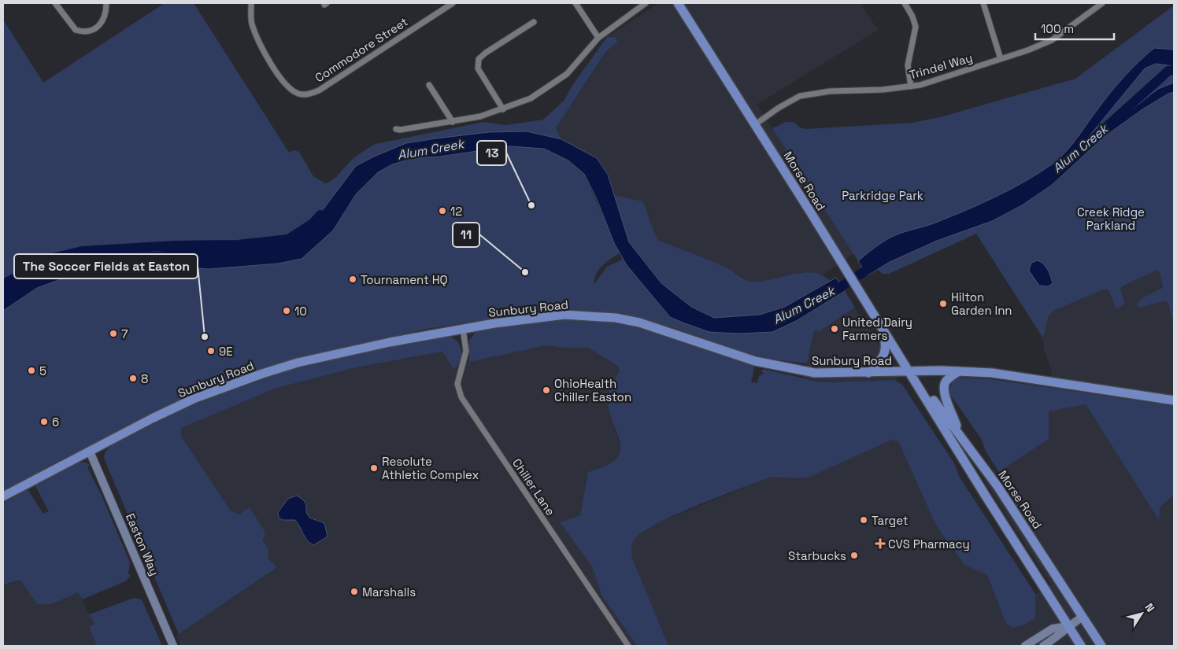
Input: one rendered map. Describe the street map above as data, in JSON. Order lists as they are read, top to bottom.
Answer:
{
  "streets": {
    "main road": ["Morse Road", "Sunbury Road", "Easton Way"],
    "street": ["Commodore Street", "Trindel Way", "Chiller Lane"]
  },
  "crossings": [
    ["Trindel Way", "Morse Road"],
    ["Morse Road", "Sunbury Road"],
    ["Sunbury Road", "Chiller Lane"],
    ["Sunbury Road", "Easton Way"]
  ],
  "water": ["Alum Creek"],
  "parks": ["Parkridge Park", "Creek Ridge Parkland"],
  "places": {
    "other": [
      "13",
      "12",
      "11",
      "Tournament HQ",
      "Hilton Garden Inn",
      "10",
      "United Dairy Farmers",
      "7",
      "The Soccer Fields at Easton",
      "9E",
      "5",
      "8",
      "OhioHealth Chiller Easton",
      "6",
      "Resolute Athletic Complex",
      "Target",
      "Starbucks",
      "Marshalls"
    ],
    "health": ["CVS Pharmacy"]
  },
  "scale_bar": "100 m",
  "north": "top right"
}
